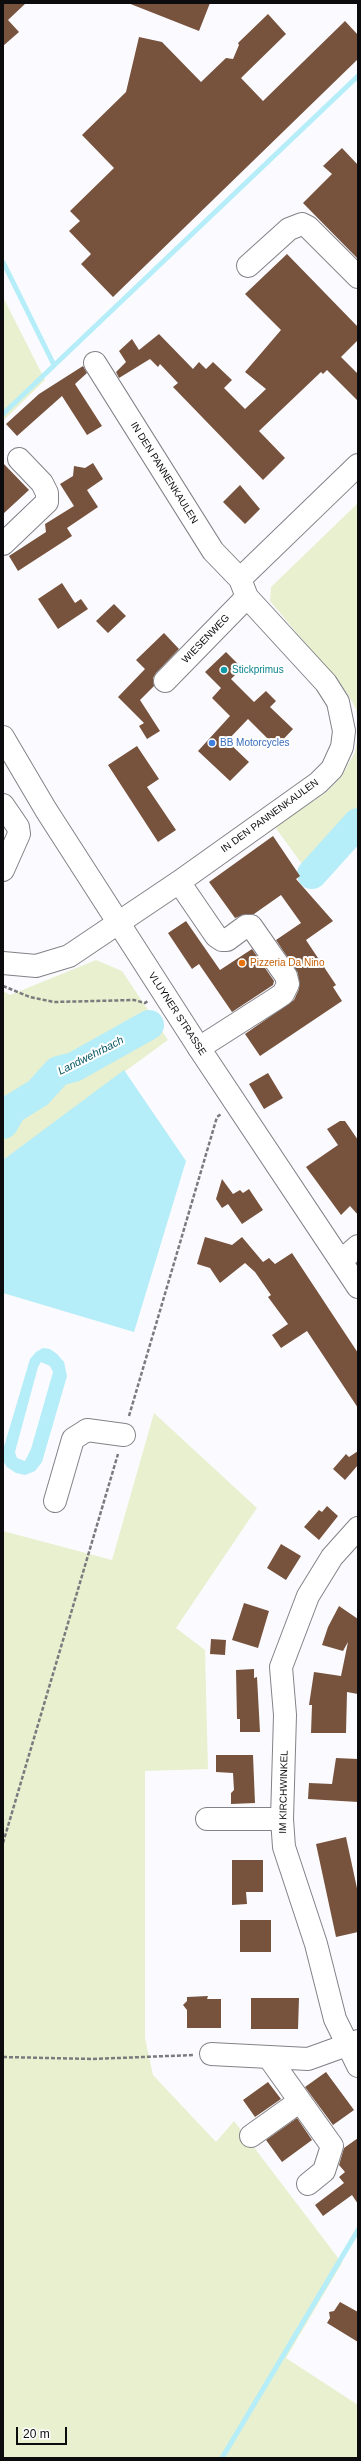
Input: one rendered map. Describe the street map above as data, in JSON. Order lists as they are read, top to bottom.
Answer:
{
  "streets": {
    "street": [
      "IN DEN PANNENKAULEN",
      "WIESENWEG",
      "VLUYNER STRASSE",
      "IM KIRCHWINKEL"
    ]
  },
  "crossings": [
    ["IN DEN PANNENKAULEN", "WIESENWEG"],
    ["IN DEN PANNENKAULEN", "VLUYNER STRASSE"]
  ],
  "water": ["Landwehrbach"],
  "places": ["Stickprimus", "BB Motorcycles", "Pizzeria Da Nino"],
  "scale_bar": "20 m"
}
